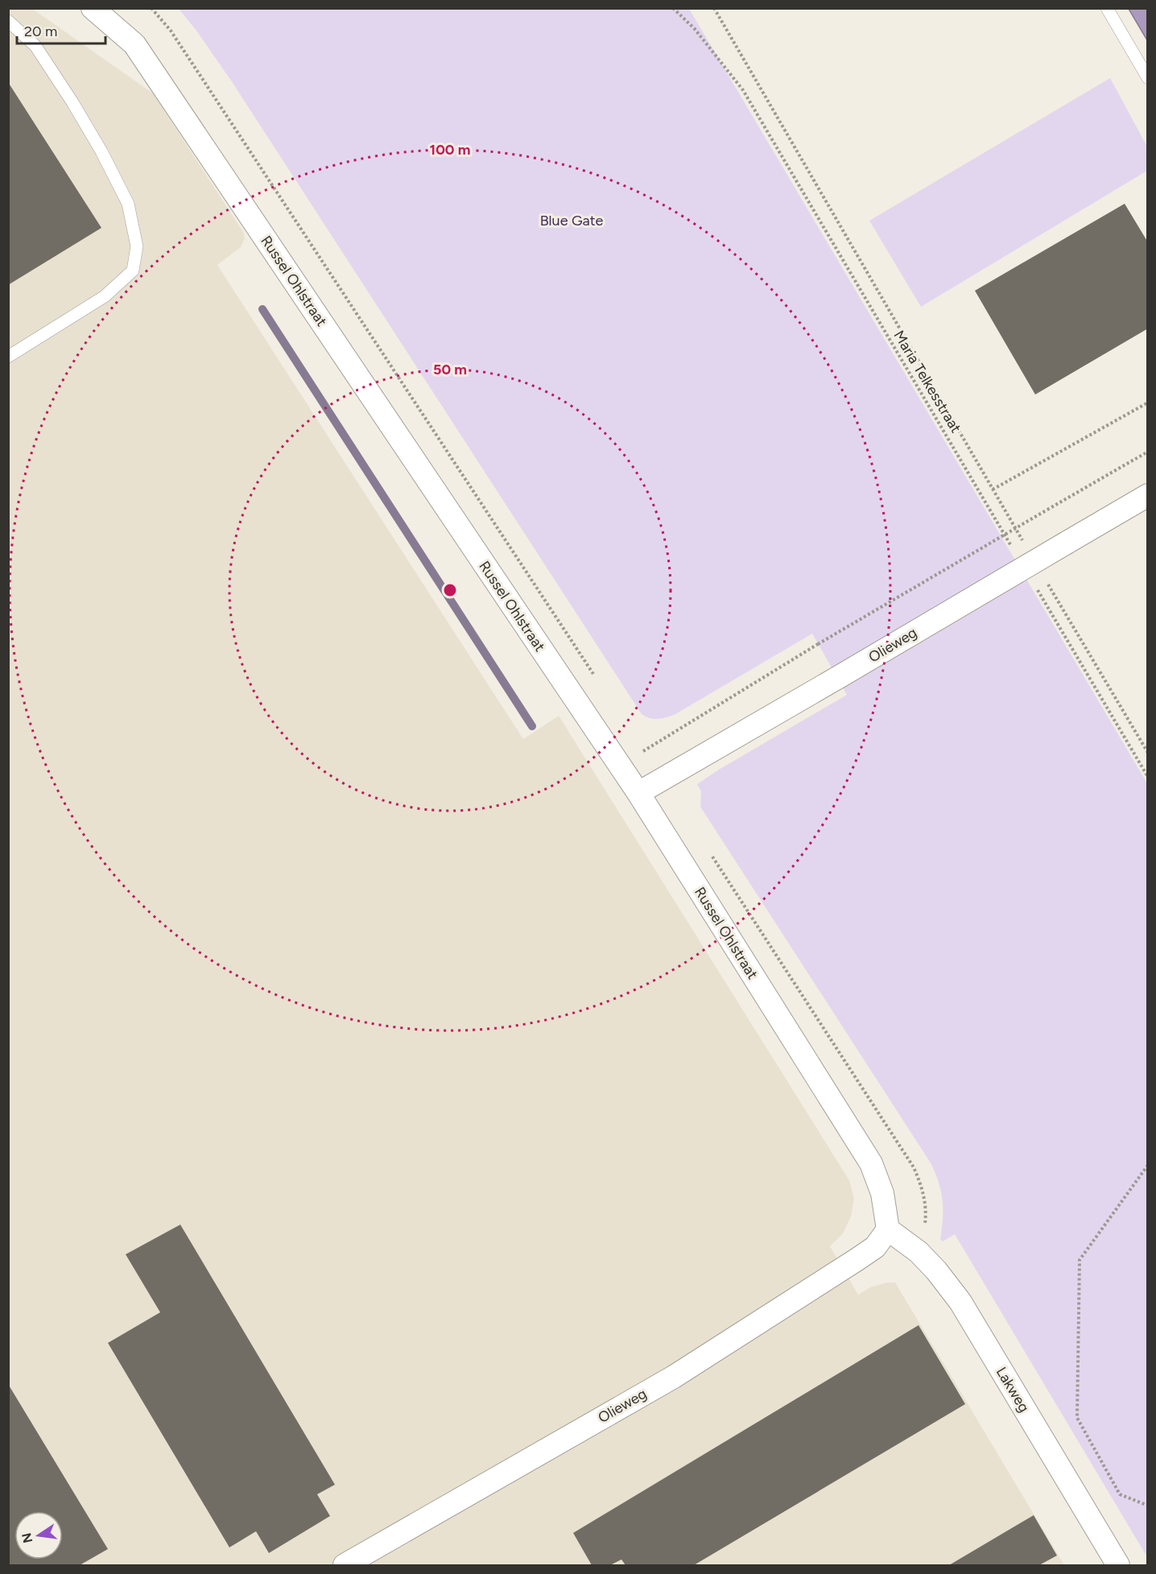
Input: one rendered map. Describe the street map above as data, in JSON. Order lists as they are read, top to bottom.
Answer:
{
  "streets": {
    "street": ["Russel Ohlstraat", "Olieweg", "Lakweg"],
    "path": ["Maria Telkesstraat"]
  },
  "crossings": [
    ["Russel Ohlstraat", "Olieweg"],
    ["Russel Ohlstraat", "Lakweg"],
    ["Olieweg", "Lakweg"]
  ],
  "parks": ["Blue Gate"],
  "scale_bar": "20 m",
  "north": "left",
  "rings": ["100 m", "50 m"]
}
